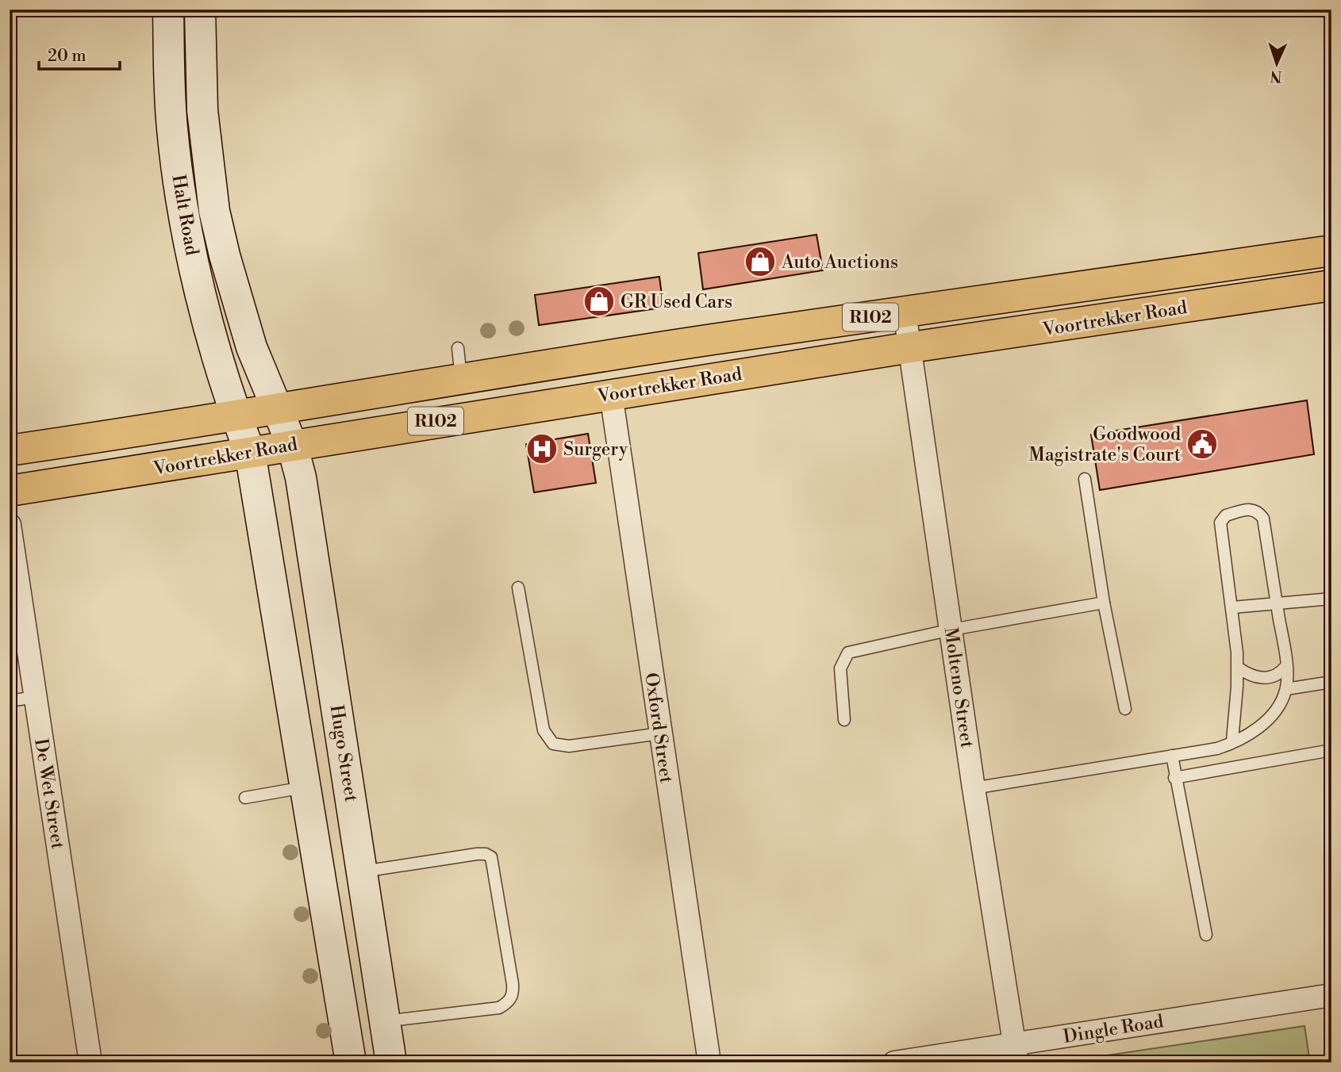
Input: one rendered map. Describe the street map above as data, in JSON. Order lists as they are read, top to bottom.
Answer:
{
  "streets": {
    "main road": ["R102", "Voortrekker Road"],
    "street": [
      "Halt Road",
      "Molteno Street",
      "Oxford Street",
      "Hugo Street",
      "De Wet Street",
      "Dingle Road"
    ]
  },
  "crossings": [
    ["Halt Road", "Voortrekker Road"],
    ["Halt Road", "Hugo Street"],
    ["Voortrekker Road", "Molteno Street"],
    ["Voortrekker Road", "Oxford Street"],
    ["Voortrekker Road", "Hugo Street"],
    ["Molteno Street", "Dingle Road"]
  ],
  "places": {
    "shop": ["Auto Auctions", "GR Used Cars"],
    "public building": ["Goodwood Magistrate's Court"],
    "hospital": ["Surgery"]
  },
  "scale_bar": "20 m",
  "north": "bottom"
}
